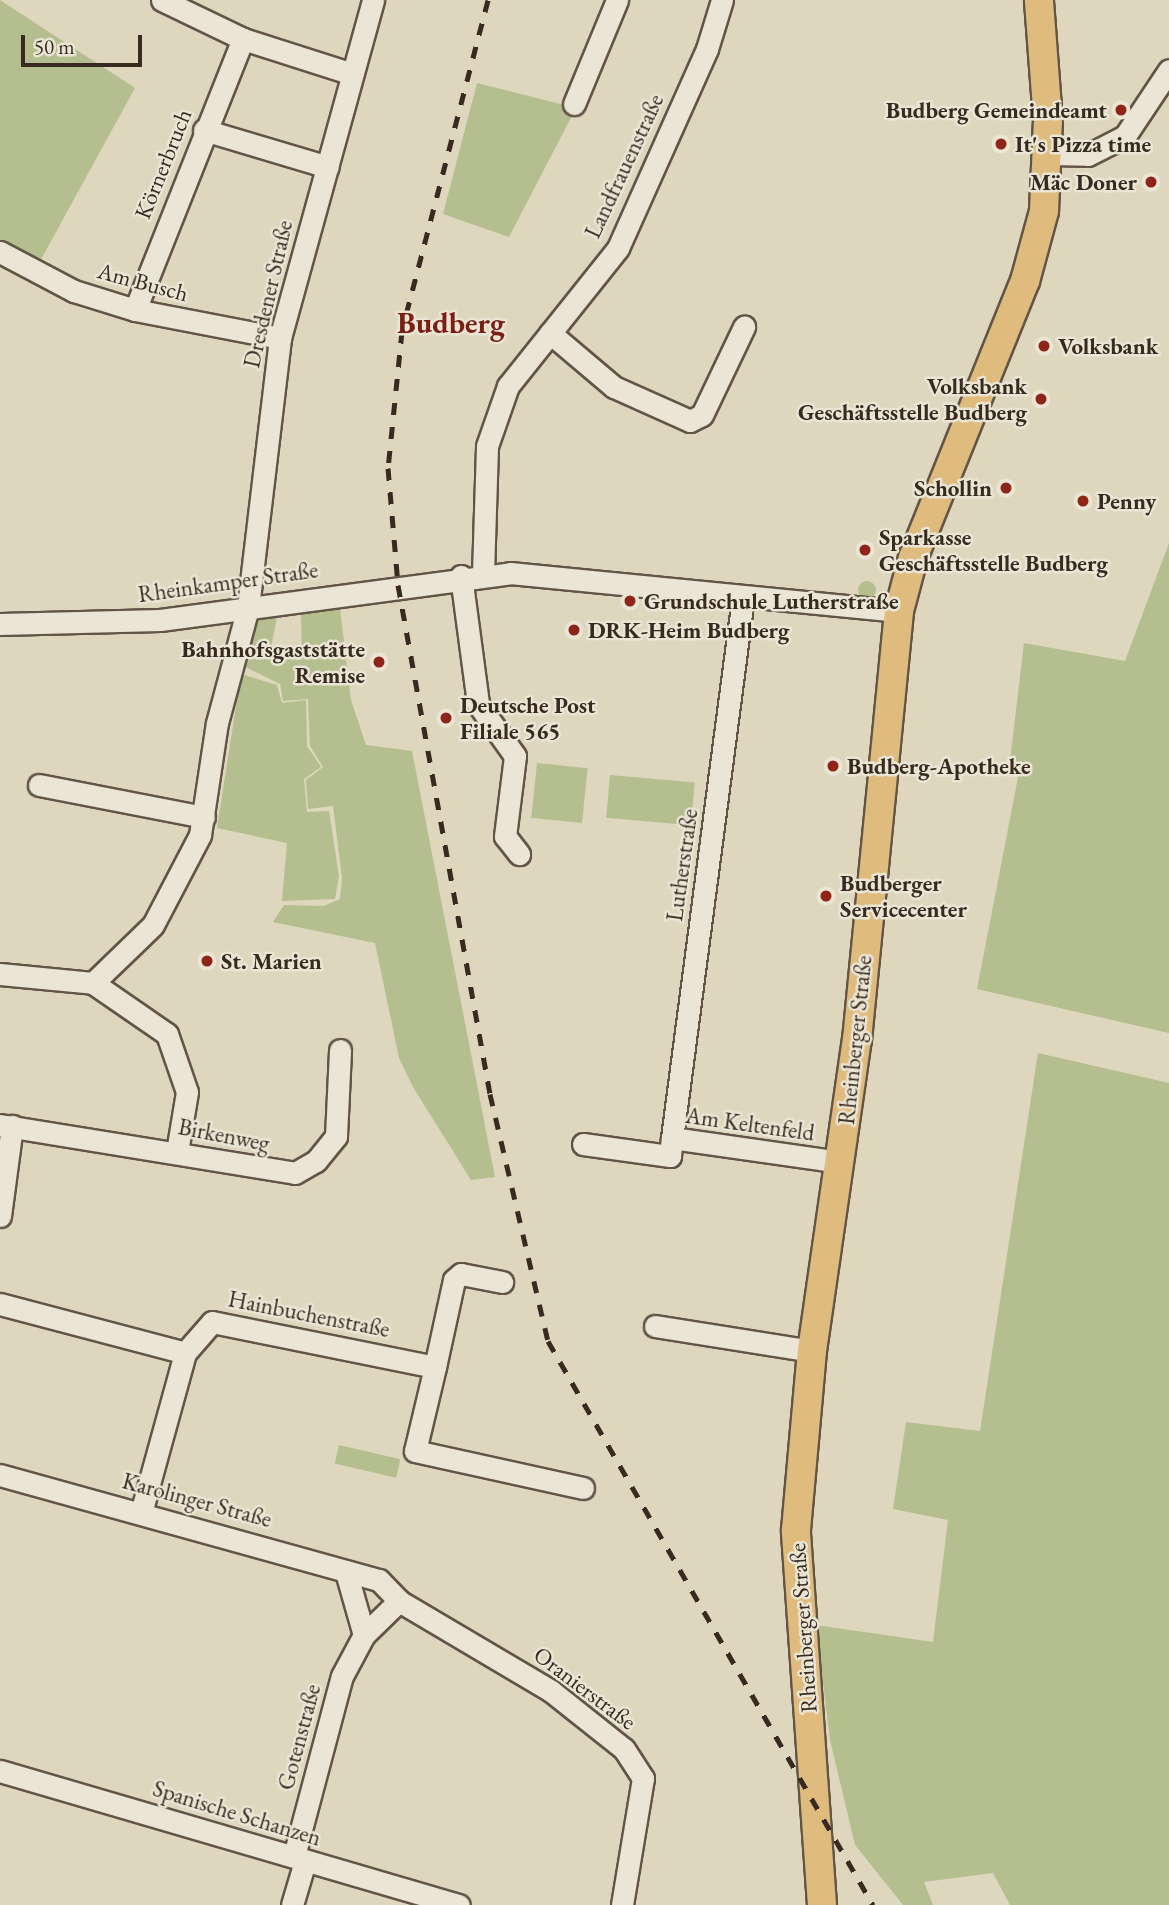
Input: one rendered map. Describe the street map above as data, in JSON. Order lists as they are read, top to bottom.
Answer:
{
  "streets": {
    "main road": ["Rheinberger Straße"],
    "street": [
      "Körnerbruch",
      "Landfrauenstraße",
      "Am Busch",
      "Dresdener Straße",
      "Rheinkamper Straße",
      "Lutherstraße",
      "Am Keltenfeld",
      "Birkenweg",
      "Hainbuchenstraße",
      "Karolinger Straße",
      "Oranierstraße",
      "Gotenstraße",
      "Spanische Schanzen"
    ]
  },
  "crossings": [
    ["Körnerbruch", "Am Busch"],
    ["Landfrauenstraße", "Rheinkamper Straße"],
    ["Am Busch", "Dresdener Straße"],
    ["Dresdener Straße", "Rheinkamper Straße"],
    ["Rheinkamper Straße", "Lutherstraße"],
    ["Rheinkamper Straße", "Rheinberger Straße"],
    ["Lutherstraße", "Am Keltenfeld"],
    ["Rheinberger Straße", "Am Keltenfeld"],
    ["Hainbuchenstraße", "Karolinger Straße"],
    ["Karolinger Straße", "Oranierstraße"],
    ["Oranierstraße", "Gotenstraße"],
    ["Gotenstraße", "Spanische Schanzen"]
  ],
  "districts": ["Budberg"],
  "places": [
    "Budberg Gemeindeamt",
    "It's Pizza time",
    "Mäc Doner",
    "Volksbank",
    "Volksbank Geschäftsstelle Budberg",
    "Schollin",
    "Penny",
    "Sparkasse Geschäftsstelle Budberg",
    "Grundschule Lutherstraße",
    "DRK-Heim Budberg",
    "Bahnhofsgaststätte Remise",
    "Deutsche Post Filiale 565",
    "Budberg-Apotheke",
    "Budberger Servicecenter",
    "St. Marien"
  ],
  "scale_bar": "50 m"
}
